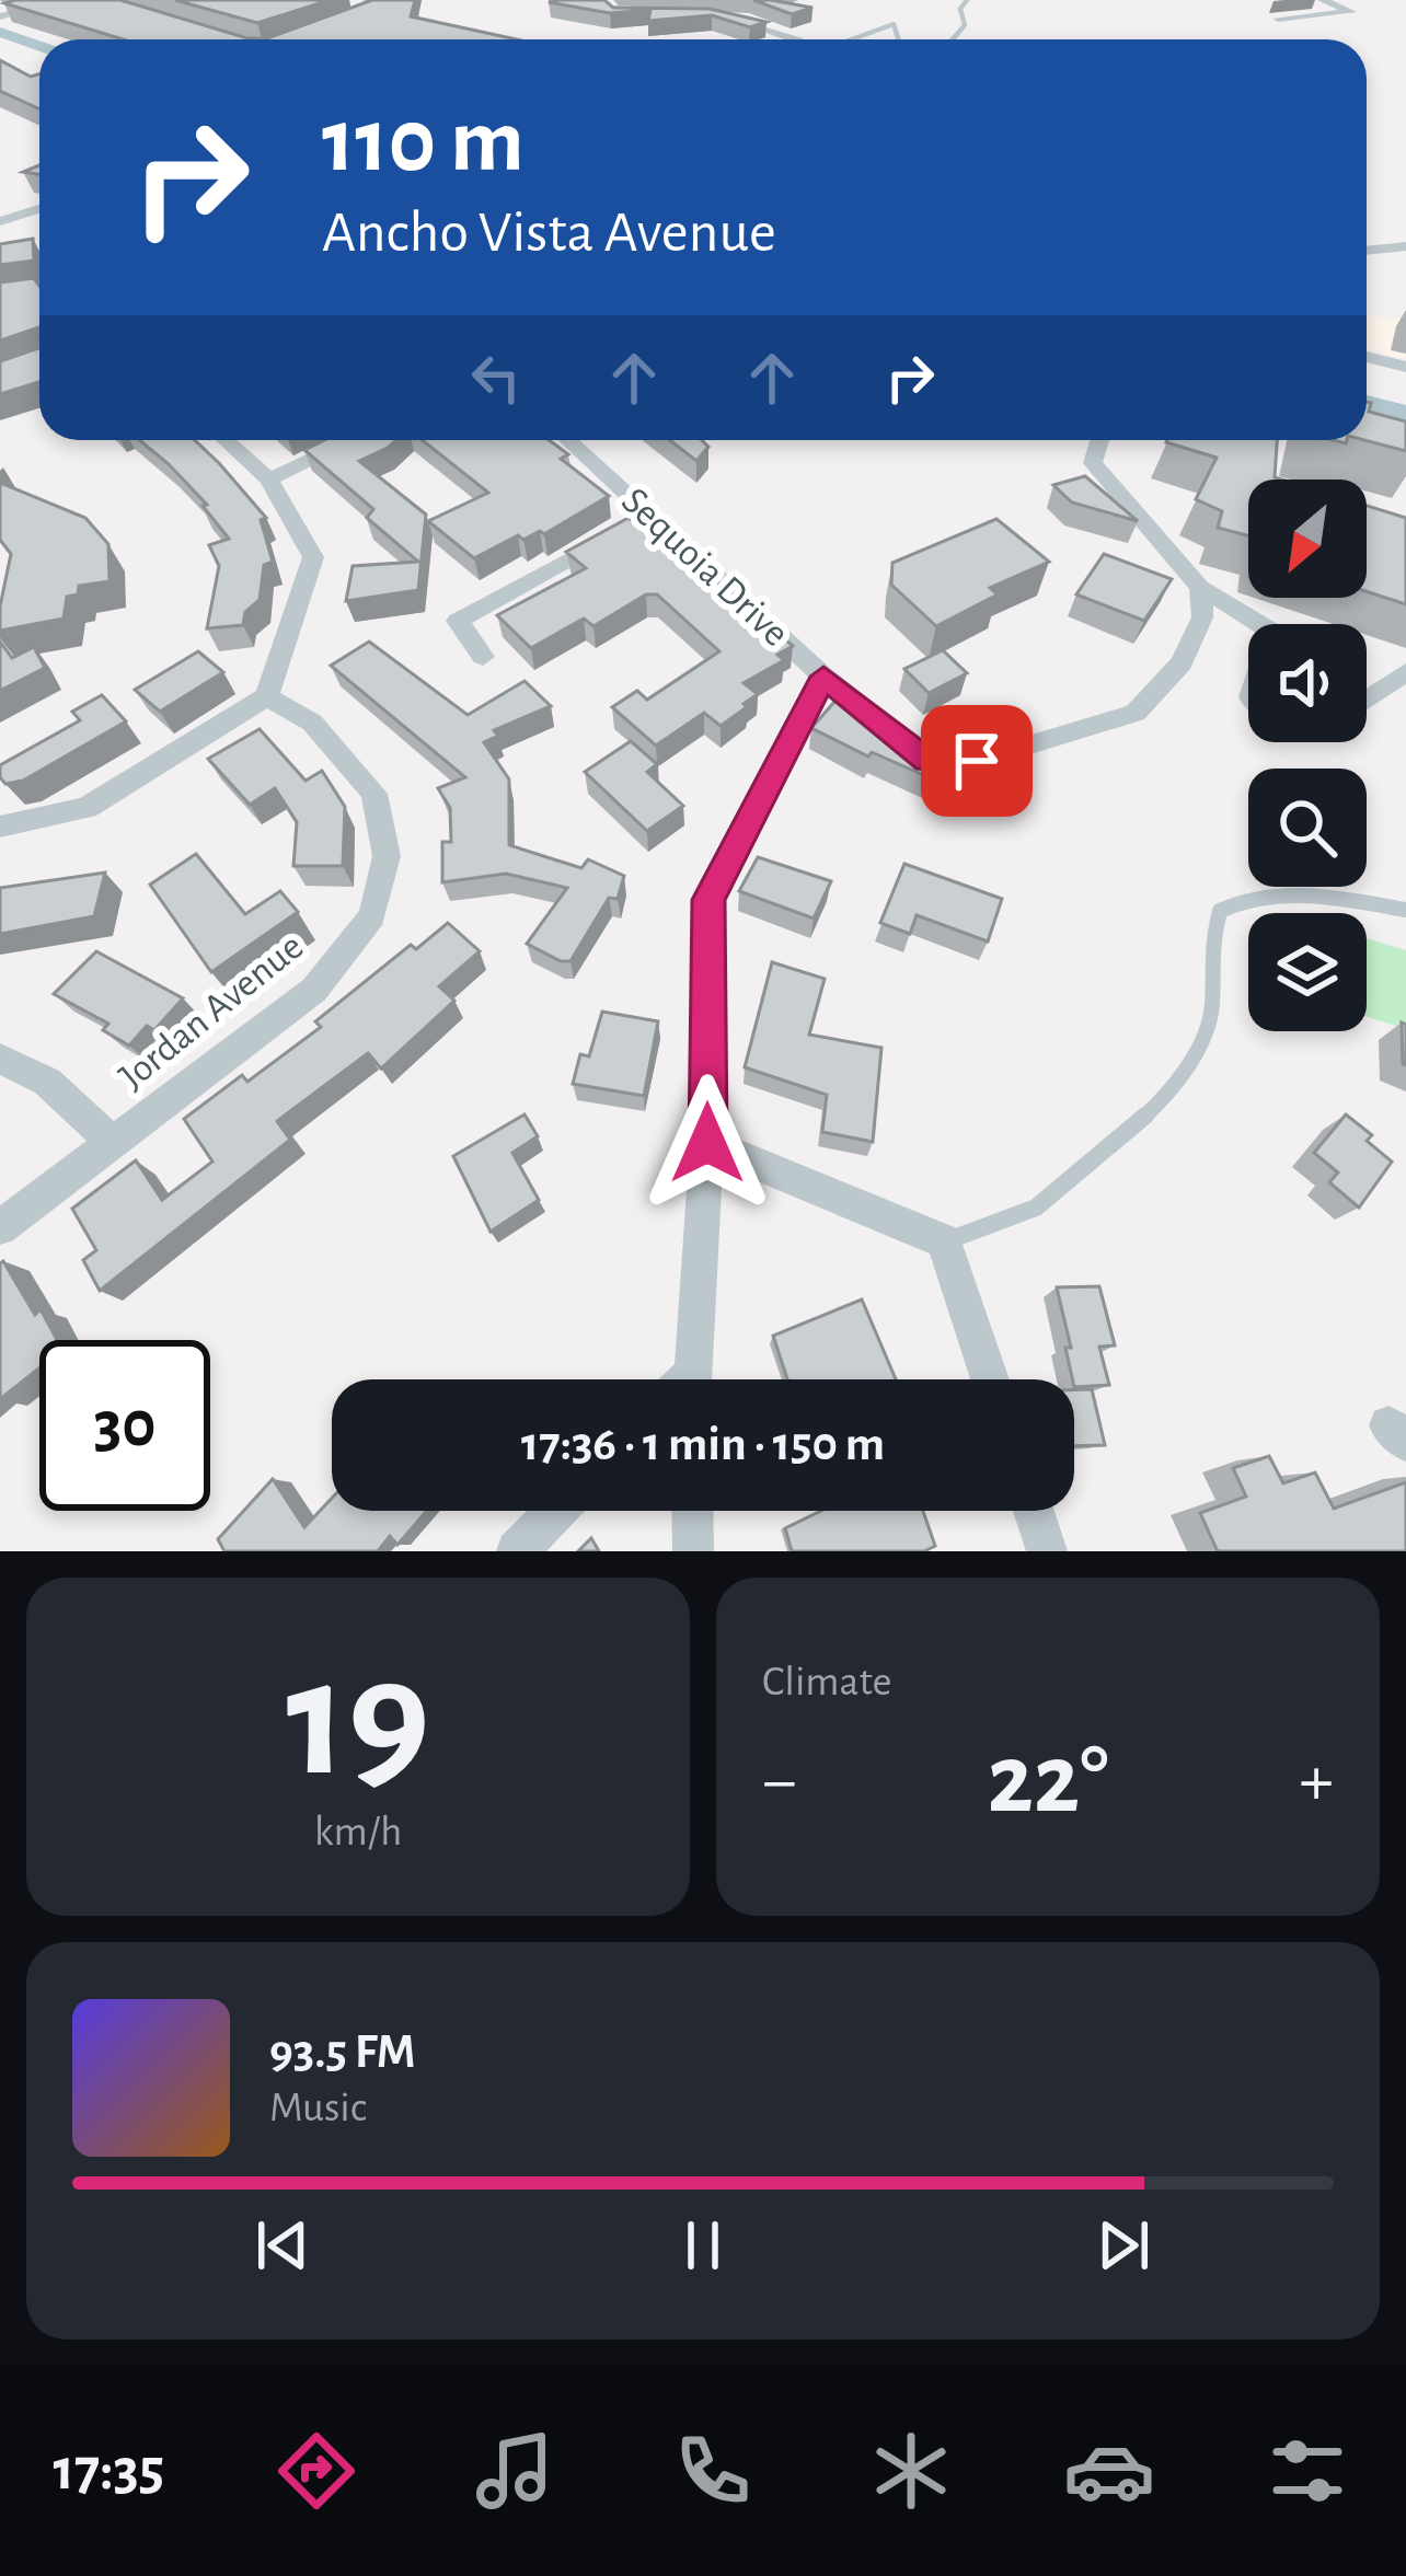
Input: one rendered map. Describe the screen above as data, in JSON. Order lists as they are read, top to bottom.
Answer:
{
  "streets": {
    "street": ["Sequoia Drive", "Jordan Avenue"]
  },
  "north": "bottom left",
  "page": {
    "turn": ["110 m", "Ancho Vista Avenue"],
    "limit": "30",
    "trip": "17:36 · 1 min · 150 m",
    "tile": [
      ["19", "km/h"],
      "Climate"
    ],
    "heat": ["−", "22°", "+"],
    "song": ["93.5 FM", "Music"],
    "tabs": "17:35"
  }
}
